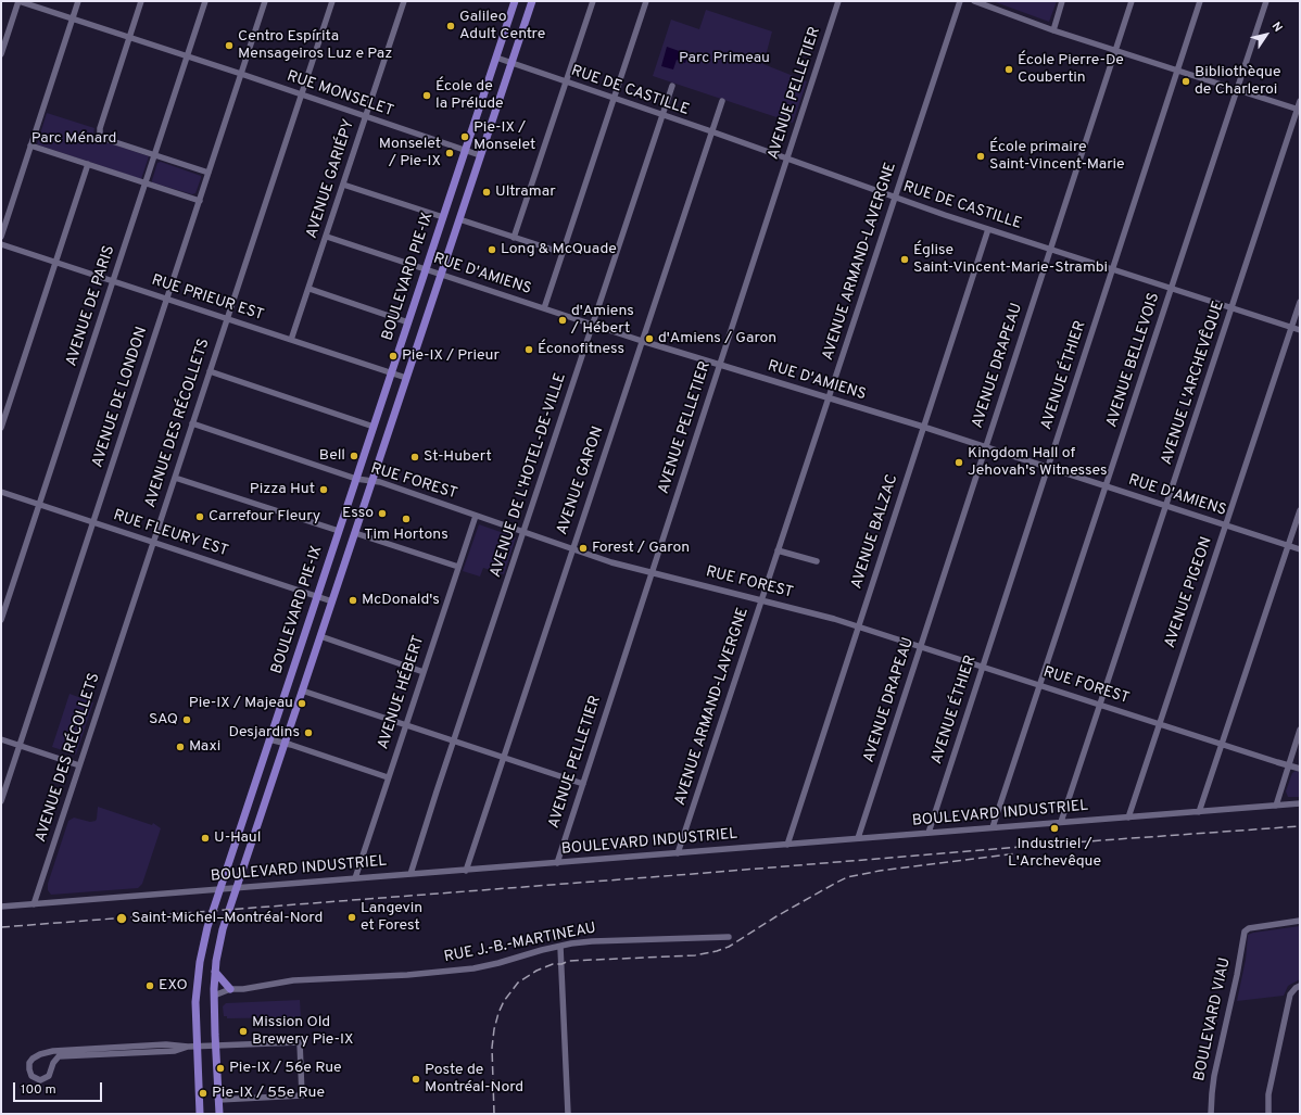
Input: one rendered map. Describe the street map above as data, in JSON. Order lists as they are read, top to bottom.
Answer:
{
  "streets": {
    "main road": ["BOULEVARD PIE-IX"],
    "street": [
      "RUE DE CASTILLE",
      "AVENUE PELLETIER",
      "RUE MONSELET",
      "AVENUE GARIÉPY",
      "AVENUE ARMAND-LAVERGNE",
      "RUE D'AMIENS",
      "RUE PRIEUR EST",
      "AVENUE DE PARIS",
      "AVENUE BELLEVOIS",
      "AVENUE DRAPEAU",
      "AVENUE ÉTHIER",
      "AVENUE L'ARCHEVÊQUE",
      "AVENUE DE LONDON",
      "AVENUE DES RÉCOLLETS",
      "AVENUE DE L'HOTEL-DE-VILLE",
      "AVENUE GARON",
      "RUE FOREST",
      "AVENUE BALZAC",
      "RUE FLEURY EST",
      "AVENUE PIGEON",
      "AVENUE HÉBERT",
      "BOULEVARD INDUSTRIEL",
      "RUE J.-B.-MARTINEAU",
      "BOULEVARD VIAU"
    ]
  },
  "crossings": [
    ["RUE DE CASTILLE", "AVENUE PELLETIER"],
    ["RUE DE CASTILLE", "AVENUE ARMAND-LAVERGNE"],
    ["RUE DE CASTILLE", "BOULEVARD PIE-IX"],
    ["RUE DE CASTILLE", "AVENUE BELLEVOIS"],
    ["RUE DE CASTILLE", "AVENUE DRAPEAU"],
    ["RUE DE CASTILLE", "AVENUE ÉTHIER"],
    ["RUE DE CASTILLE", "AVENUE L'ARCHEVÊQUE"],
    ["RUE DE CASTILLE", "AVENUE DE L'HOTEL-DE-VILLE"],
    ["RUE DE CASTILLE", "AVENUE GARON"],
    ["RUE DE CASTILLE", "AVENUE BALZAC"],
    ["RUE DE CASTILLE", "AVENUE PIGEON"],
    ["AVENUE PELLETIER", "RUE D'AMIENS"],
    ["AVENUE PELLETIER", "RUE FOREST"],
    ["AVENUE PELLETIER", "BOULEVARD INDUSTRIEL"],
    ["RUE MONSELET", "AVENUE GARIÉPY"],
    ["RUE MONSELET", "BOULEVARD PIE-IX"],
    ["RUE MONSELET", "AVENUE DE PARIS"],
    ["RUE MONSELET", "AVENUE DE LONDON"],
    ["RUE MONSELET", "AVENUE DES RÉCOLLETS"],
    ["AVENUE GARIÉPY", "RUE D'AMIENS"],
    ["AVENUE GARIÉPY", "RUE PRIEUR EST"],
    ["AVENUE ARMAND-LAVERGNE", "RUE D'AMIENS"],
    ["AVENUE ARMAND-LAVERGNE", "RUE FOREST"],
    ["AVENUE ARMAND-LAVERGNE", "BOULEVARD INDUSTRIEL"],
    ["RUE D'AMIENS", "BOULEVARD PIE-IX"],
    ["RUE D'AMIENS", "AVENUE BELLEVOIS"],
    ["RUE D'AMIENS", "AVENUE DRAPEAU"],
    ["RUE D'AMIENS", "AVENUE ÉTHIER"],
    ["RUE D'AMIENS", "AVENUE L'ARCHEVÊQUE"],
    ["RUE D'AMIENS", "AVENUE DE L'HOTEL-DE-VILLE"],
    ["RUE D'AMIENS", "AVENUE GARON"],
    ["RUE D'AMIENS", "AVENUE BALZAC"],
    ["RUE D'AMIENS", "AVENUE PIGEON"],
    ["BOULEVARD PIE-IX", "RUE PRIEUR EST"],
    ["BOULEVARD PIE-IX", "RUE FOREST"],
    ["BOULEVARD PIE-IX", "RUE FLEURY EST"],
    ["BOULEVARD PIE-IX", "BOULEVARD INDUSTRIEL"],
    ["BOULEVARD PIE-IX", "RUE J.-B.-MARTINEAU"],
    ["RUE PRIEUR EST", "AVENUE DE PARIS"],
    ["RUE PRIEUR EST", "AVENUE DE LONDON"],
    ["RUE PRIEUR EST", "AVENUE DES RÉCOLLETS"],
    ["AVENUE DE PARIS", "RUE FLEURY EST"],
    ["AVENUE BELLEVOIS", "RUE FOREST"],
    ["AVENUE BELLEVOIS", "BOULEVARD INDUSTRIEL"],
    ["AVENUE DRAPEAU", "RUE FOREST"],
    ["AVENUE DRAPEAU", "BOULEVARD INDUSTRIEL"],
    ["AVENUE ÉTHIER", "RUE FOREST"],
    ["AVENUE ÉTHIER", "BOULEVARD INDUSTRIEL"],
    ["AVENUE L'ARCHEVÊQUE", "RUE FOREST"],
    ["AVENUE L'ARCHEVÊQUE", "BOULEVARD INDUSTRIEL"],
    ["AVENUE DE LONDON", "RUE FLEURY EST"],
    ["AVENUE DES RÉCOLLETS", "RUE FOREST"],
    ["AVENUE DES RÉCOLLETS", "RUE FLEURY EST"],
    ["AVENUE DES RÉCOLLETS", "BOULEVARD INDUSTRIEL"],
    ["AVENUE DE L'HOTEL-DE-VILLE", "RUE FOREST"],
    ["AVENUE DE L'HOTEL-DE-VILLE", "BOULEVARD INDUSTRIEL"],
    ["AVENUE GARON", "RUE FOREST"],
    ["AVENUE GARON", "BOULEVARD INDUSTRIEL"],
    ["RUE FOREST", "AVENUE BALZAC"],
    ["RUE FOREST", "AVENUE PIGEON"],
    ["RUE FOREST", "AVENUE HÉBERT"],
    ["AVENUE BALZAC", "BOULEVARD INDUSTRIEL"],
    ["AVENUE PIGEON", "BOULEVARD INDUSTRIEL"],
    ["AVENUE HÉBERT", "BOULEVARD INDUSTRIEL"]
  ],
  "parks": ["Parc Primeau", "Parc Ménard"],
  "places": [
    "Galileo Adult Centre",
    "Centro Espírita Mensageiros Luz e Paz",
    "École Pierre-De Coubertin",
    "Bibliothèque de Charleroi",
    "École de la Prélude",
    "Pie-IX / Monselet",
    "Monselet / Pie-IX",
    "École primaire Saint-Vincent-Marie",
    "Ultramar",
    "Long & McQuade",
    "Église Saint-Vincent-Marie-Strambi",
    "d'Amiens / Hébert",
    "d'Amiens / Garon",
    "Éconofitness",
    "Pie-IX / Prieur",
    "Bell",
    "St-Hubert",
    "Kingdom Hall of Jehovah's Witnesses",
    "Pizza Hut",
    "Esso",
    "Carrefour Fleury",
    "Tim Hortons",
    "Forest / Garon",
    "McDonald's",
    "Pie-IX / Majeau",
    "SAQ",
    "Desjardins",
    "Maxi",
    "Industriel / L'Archevêque",
    "U-Haul",
    "Langevin et Forest",
    "Saint-Michel–Montréal-Nord",
    "EXO",
    "Mission Old Brewery Pie-IX",
    "Pie-IX / 56e Rue",
    "Poste de Montréal-Nord",
    "Pie-IX / 55e Rue"
  ],
  "scale_bar": "100 m",
  "north": "top right"
}
